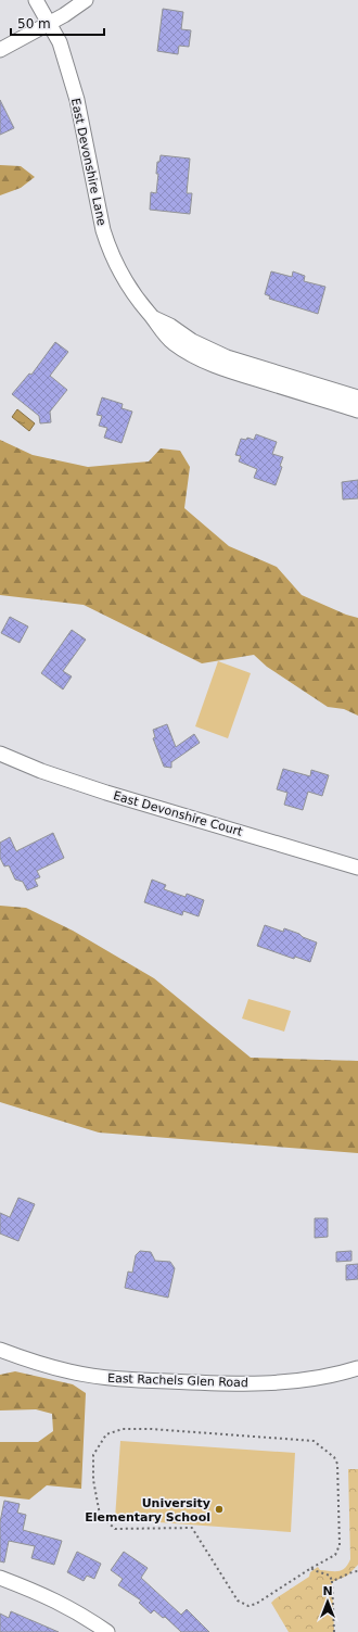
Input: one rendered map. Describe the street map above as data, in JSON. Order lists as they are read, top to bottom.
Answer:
{
  "streets": {
    "street": ["East Devonshire Lane", "East Devonshire Court", "East Rachels Glen Road"]
  },
  "places": ["University Elementary School"],
  "scale_bar": "50 m",
  "north": "top"
}
